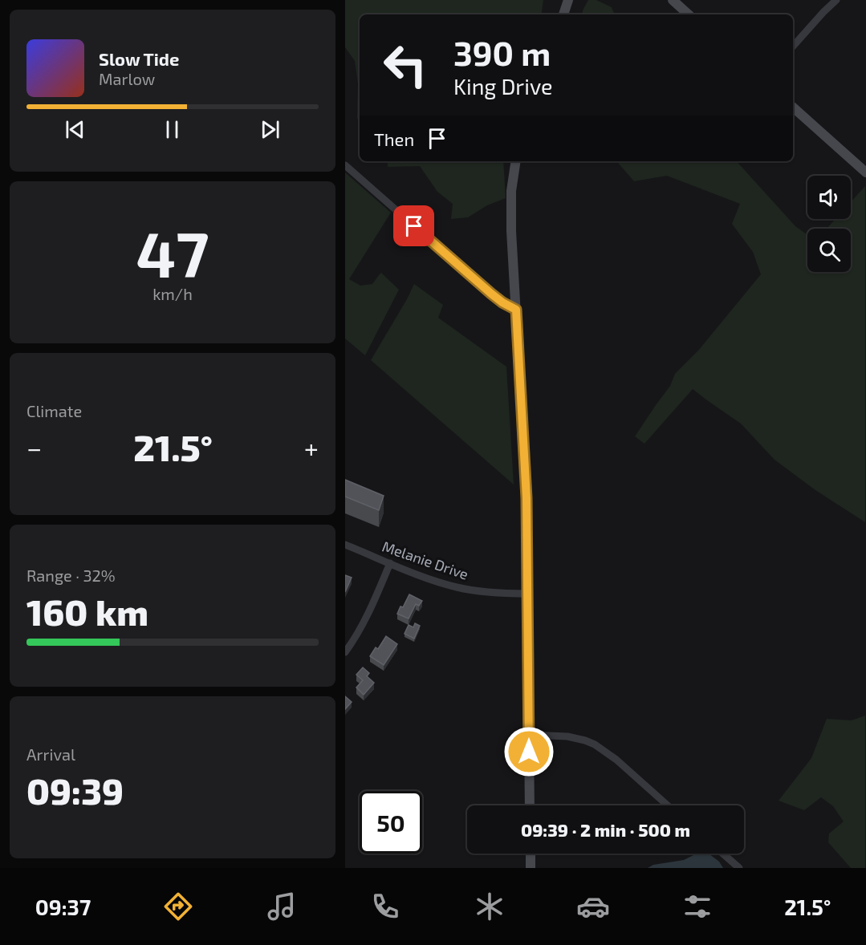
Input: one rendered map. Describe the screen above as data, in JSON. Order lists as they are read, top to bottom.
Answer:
{
  "streets": {
    "street": ["Melanie Drive"]
  },
  "page": {
    "turn": ["390 m", "King Drive"],
    "song": ["Slow Tide", "Marlow"],
    "then": "Then",
    "tile": [
      ["47", "km/h"],
      "Climate",
      ["Range · 32%", "160 km"],
      ["Arrival", "09:39"]
    ],
    "heat": ["−", "21.5°", "+"],
    "limit": "50",
    "trip": "09:39 · 2 min · 500 m",
    "tabs": ["09:37", "21.5°"]
  }
}
